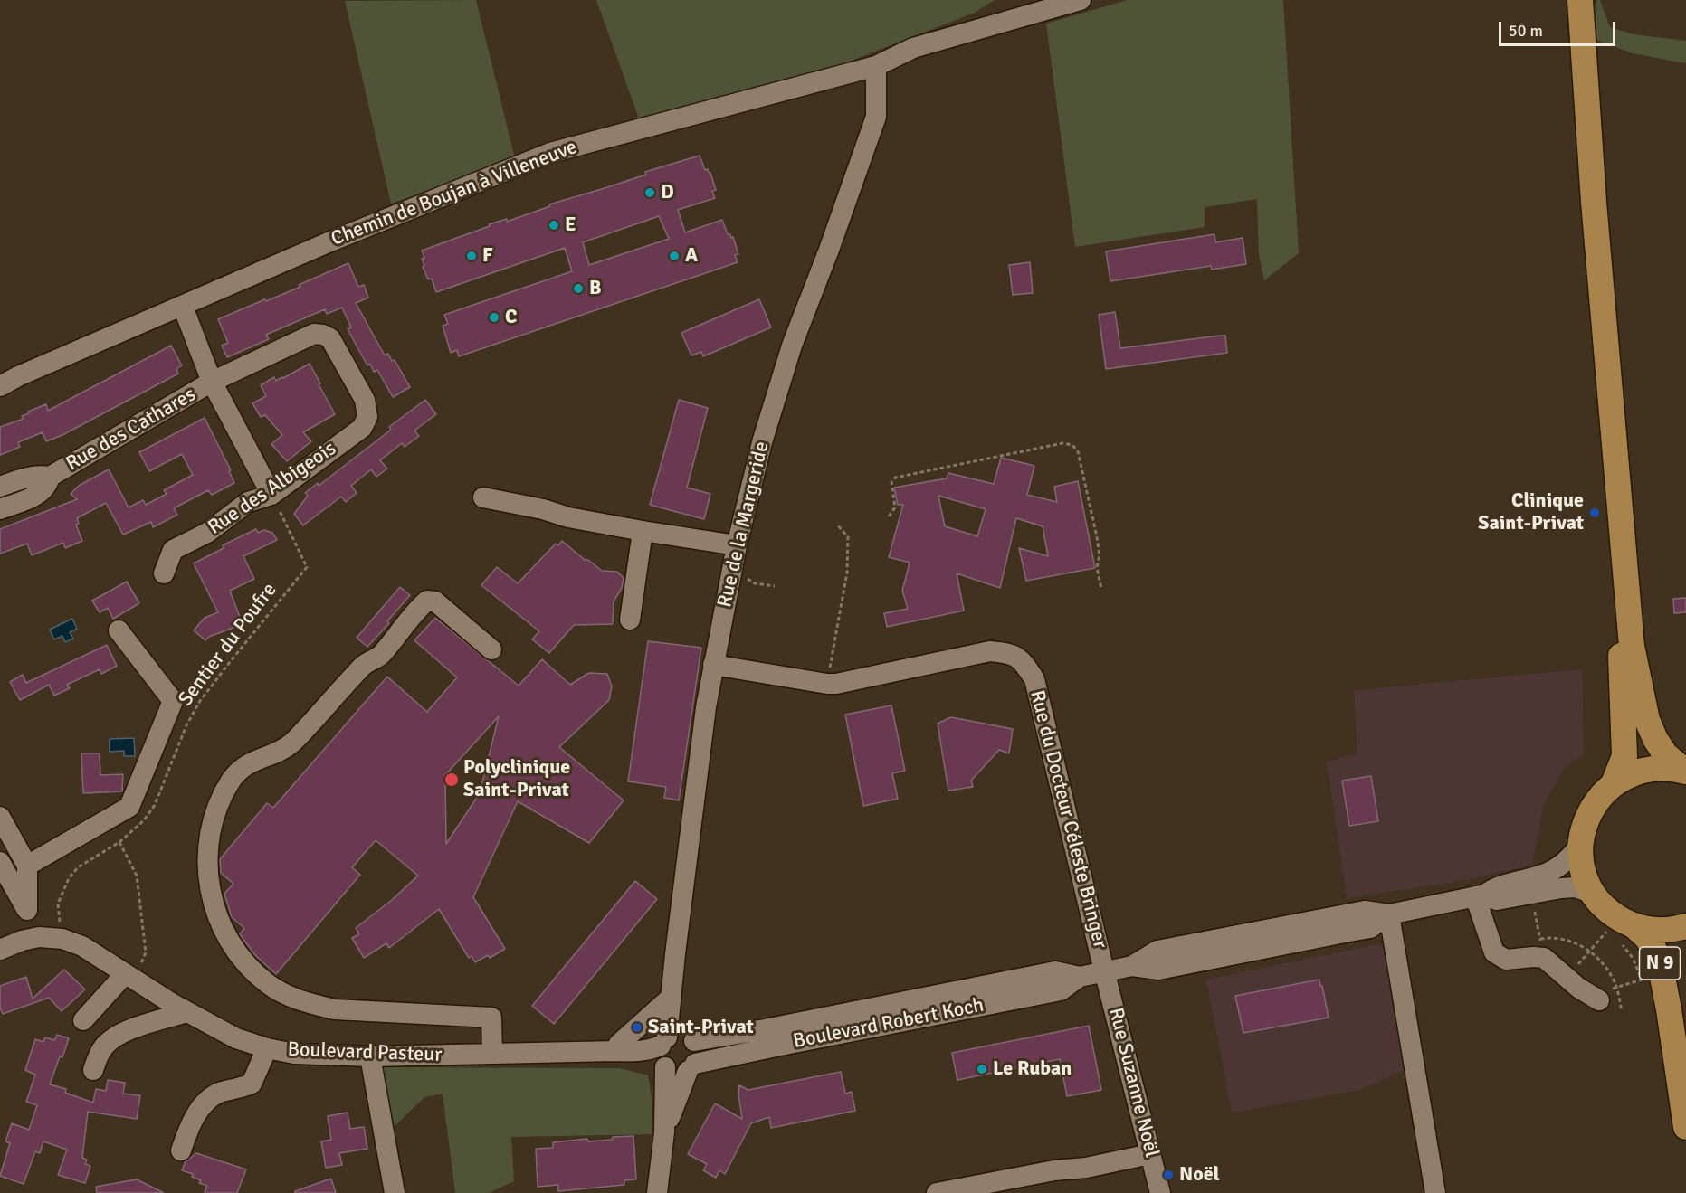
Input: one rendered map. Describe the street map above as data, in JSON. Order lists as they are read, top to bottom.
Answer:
{
  "streets": {
    "main road": ["N 9"],
    "street": [
      "Chemin de Boujan à Villeneuve",
      "Rue des Cathares",
      "Rue des Albigeois",
      "Rue de la Margeride",
      "Rue du Docteur Céleste Bringer",
      "Boulevard Robert Koch",
      "Boulevard Pasteur",
      "Rue Suzanne Noël"
    ],
    "path": ["Sentier du Poufre"]
  },
  "crossings": [
    ["Chemin de Boujan à Villeneuve", "Rue de la Margeride"],
    ["Rue des Cathares", "Rue des Albigeois"],
    ["Rue des Albigeois", "Sentier du Poufre"],
    ["Rue de la Margeride", "Rue du Docteur Céleste Bringer"],
    ["Rue de la Margeride", "Boulevard Robert Koch"],
    ["Rue de la Margeride", "Boulevard Pasteur"],
    ["Sentier du Poufre", "Boulevard Pasteur"],
    ["Rue du Docteur Céleste Bringer", "Boulevard Robert Koch"],
    ["Rue du Docteur Céleste Bringer", "Rue Suzanne Noël"],
    ["Boulevard Robert Koch", "Boulevard Pasteur"],
    ["Boulevard Robert Koch", "Rue Suzanne Noël"]
  ],
  "places": [
    "D",
    "E",
    "F",
    "A",
    "B",
    "C",
    "Clinique Saint-Privat",
    "Polyclinique Saint-Privat",
    "Saint-Privat",
    "Le Ruban",
    "Noël"
  ],
  "scale_bar": "50 m"
}
